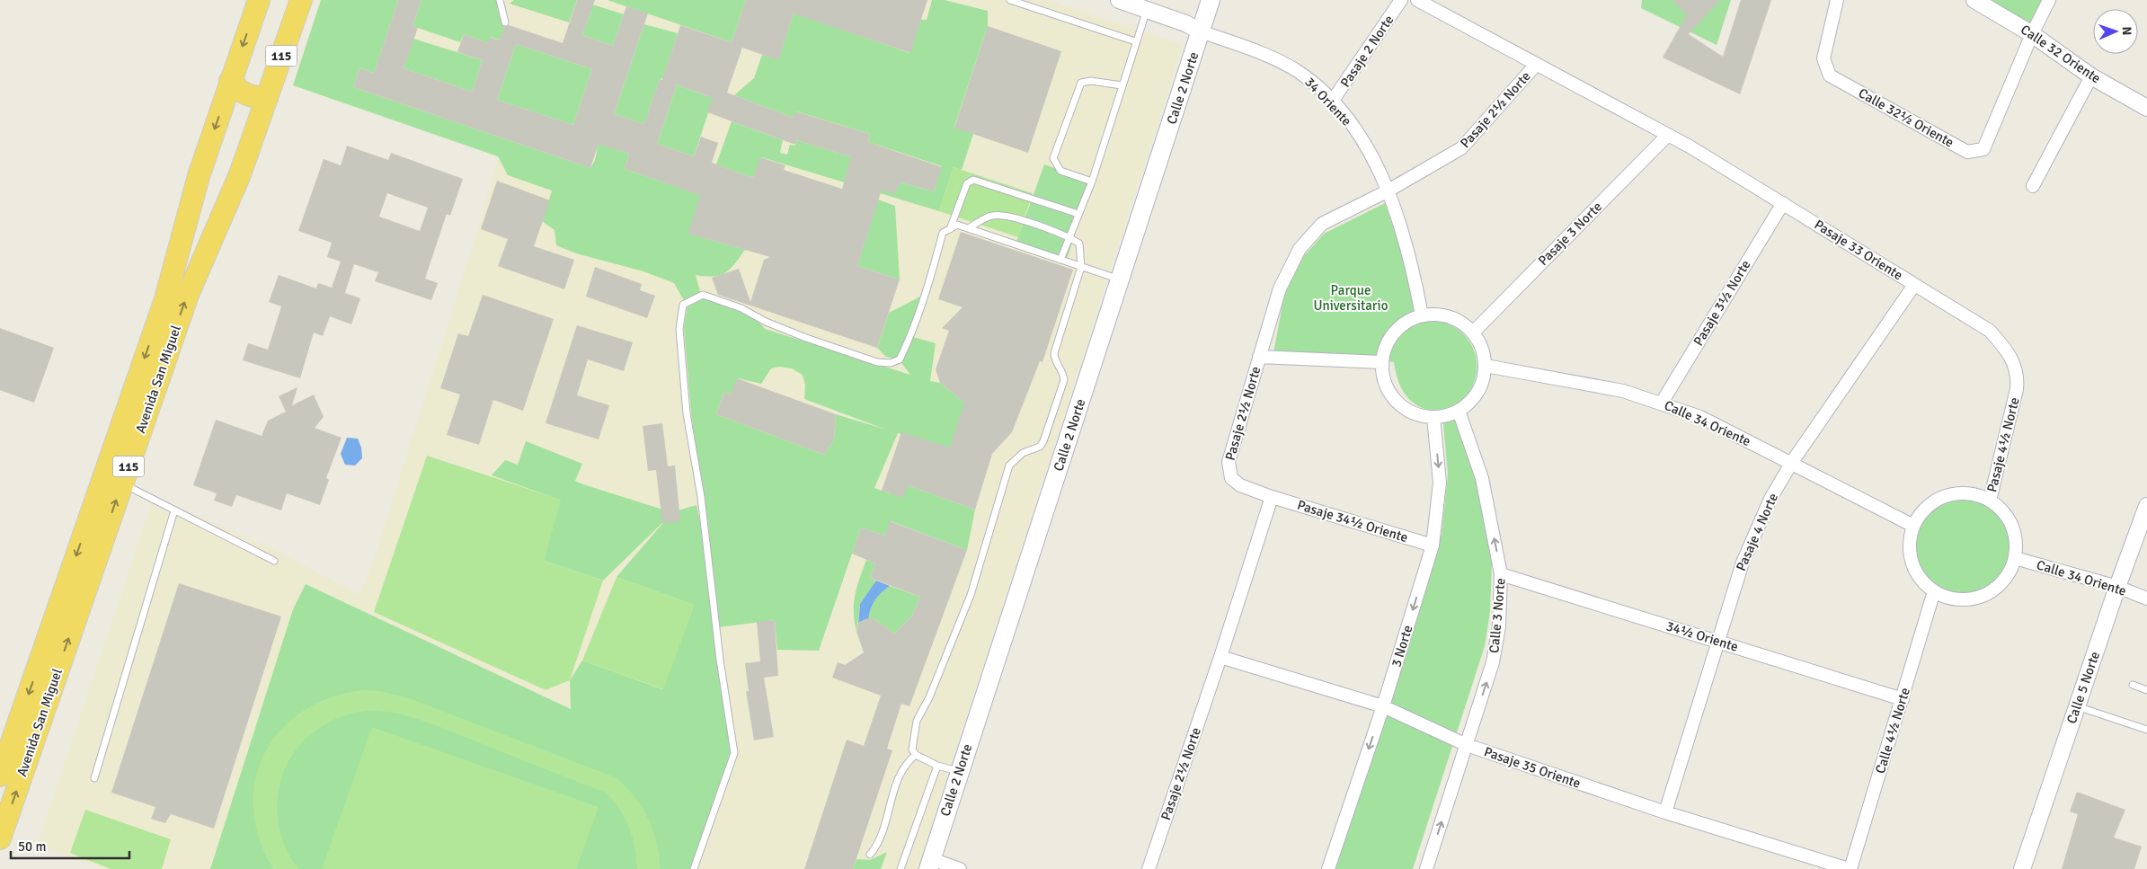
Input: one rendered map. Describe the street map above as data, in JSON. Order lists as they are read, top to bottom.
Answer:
{
  "streets": {
    "highway": ["115", "Avenida San Miguel"],
    "main road": ["Calle 2 Norte"],
    "street": [
      "Pasaje 2 Norte",
      "Calle 32 Oriente",
      "34 Oriente",
      "Pasaje 2½ Norte",
      "Calle 32½ Oriente",
      "Pasaje 3 Norte",
      "Pasaje 33 Oriente",
      "Pasaje 3½ Norte",
      "Calle 34 Oriente",
      "Pasaje 4½ Norte",
      "Pasaje 34½ Oriente",
      "Pasaje 4 Norte",
      "Calle 3 Norte",
      "34½ Oriente",
      "3 Norte",
      "Calle 5 Norte",
      "Calle 4½ Norte",
      "Pasaje 35 Oriente"
    ]
  },
  "crossings": [
    ["Pasaje 2 Norte", "34 Oriente"],
    ["Calle 32 Oriente", "Calle 32½ Oriente"],
    ["Calle 2 Norte", "34 Oriente"],
    ["34 Oriente", "Pasaje 2½ Norte"],
    ["34 Oriente", "Pasaje 3 Norte"],
    ["34 Oriente", "Calle 34 Oriente"],
    ["34 Oriente", "Calle 3 Norte"],
    ["34 Oriente", "3 Norte"],
    ["Pasaje 2½ Norte", "Pasaje 33 Oriente"],
    ["Pasaje 2½ Norte", "Pasaje 34½ Oriente"],
    ["Pasaje 2½ Norte", "Pasaje 35 Oriente"],
    ["Pasaje 3 Norte", "Pasaje 33 Oriente"],
    ["Pasaje 3 Norte", "Calle 34 Oriente"],
    ["Pasaje 3 Norte", "Calle 3 Norte"],
    ["Pasaje 3 Norte", "3 Norte"],
    ["Pasaje 33 Oriente", "Pasaje 3½ Norte"],
    ["Pasaje 33 Oriente", "Pasaje 4½ Norte"],
    ["Pasaje 33 Oriente", "Pasaje 4 Norte"],
    ["Pasaje 3½ Norte", "Calle 34 Oriente"],
    ["Calle 34 Oriente", "Pasaje 4½ Norte"],
    ["Calle 34 Oriente", "Pasaje 4 Norte"],
    ["Calle 34 Oriente", "Calle 3 Norte"],
    ["Calle 34 Oriente", "3 Norte"],
    ["Calle 34 Oriente", "Calle 5 Norte"],
    ["Calle 34 Oriente", "Calle 4½ Norte"],
    ["Pasaje 4½ Norte", "Calle 4½ Norte"],
    ["Pasaje 34½ Oriente", "3 Norte"],
    ["Pasaje 4 Norte", "34½ Oriente"],
    ["Pasaje 4 Norte", "Pasaje 35 Oriente"],
    ["Calle 3 Norte", "34½ Oriente"],
    ["Calle 3 Norte", "3 Norte"],
    ["Calle 3 Norte", "Pasaje 35 Oriente"],
    ["34½ Oriente", "Calle 4½ Norte"],
    ["3 Norte", "Pasaje 35 Oriente"],
    ["Calle 4½ Norte", "Pasaje 35 Oriente"]
  ],
  "one_way": ["Calle 3 Norte", "3 Norte"],
  "parks": ["Parque Universitario"],
  "scale_bar": "50 m",
  "north": "right"
}
